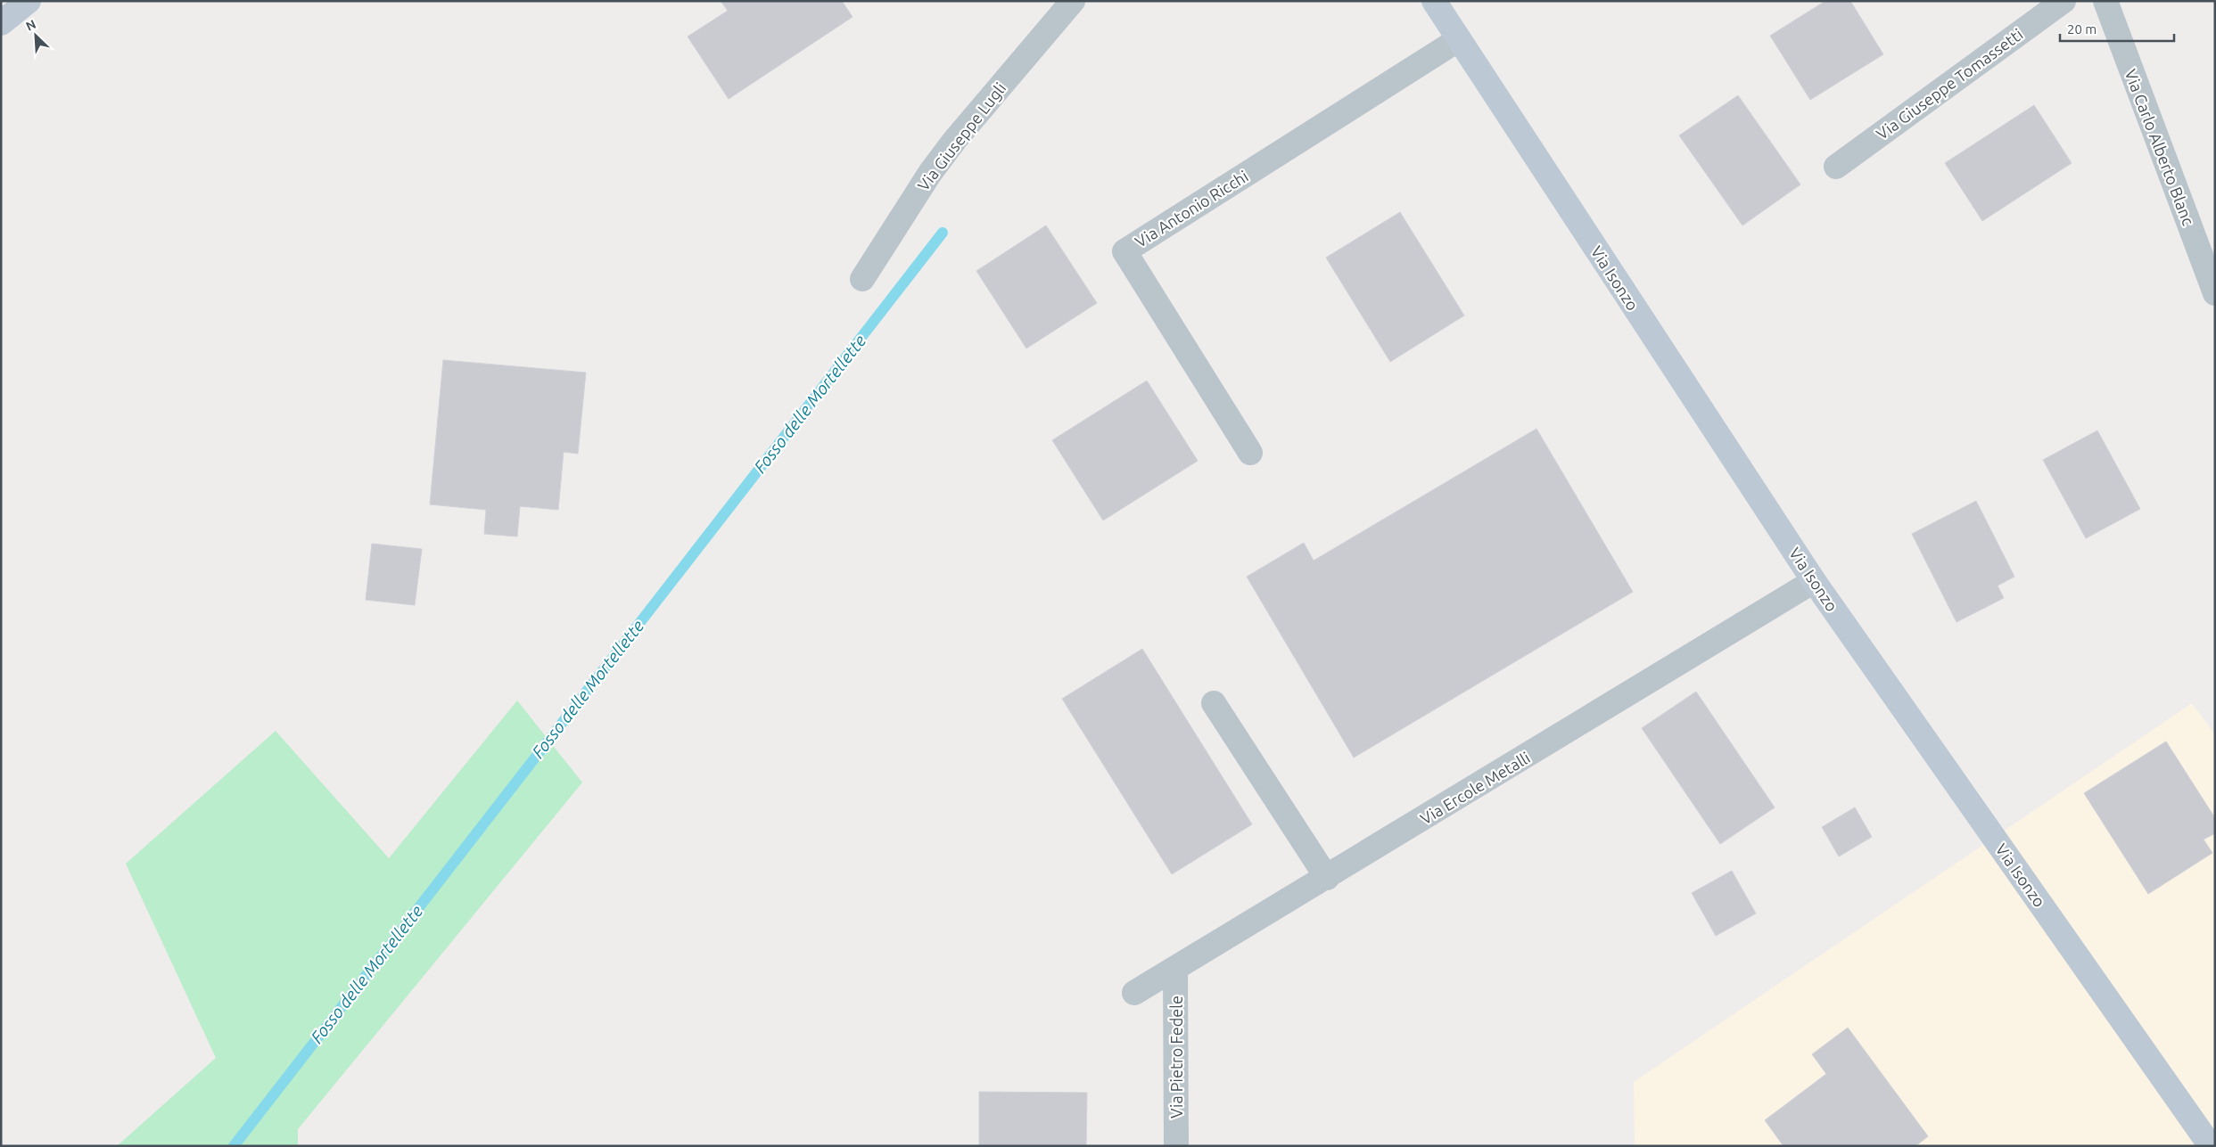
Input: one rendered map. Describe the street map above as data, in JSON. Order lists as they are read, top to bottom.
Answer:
{
  "streets": {
    "main road": ["Via Isonzo"],
    "street": [
      "Via Giuseppe Tomassetti",
      "Via Giuseppe Lugli",
      "Via Carlo Alberto Blanc",
      "Via Antonio Ricchi",
      "Via Ercole Metalli",
      "Via Pietro Fedele"
    ]
  },
  "crossings": [
    ["Via Antonio Ricchi", "Via Isonzo"],
    ["Via Isonzo", "Via Ercole Metalli"],
    ["Via Ercole Metalli", "Via Pietro Fedele"]
  ],
  "water": ["Fosso delle Mortellette"],
  "scale_bar": "20 m",
  "north": "top left"
}
